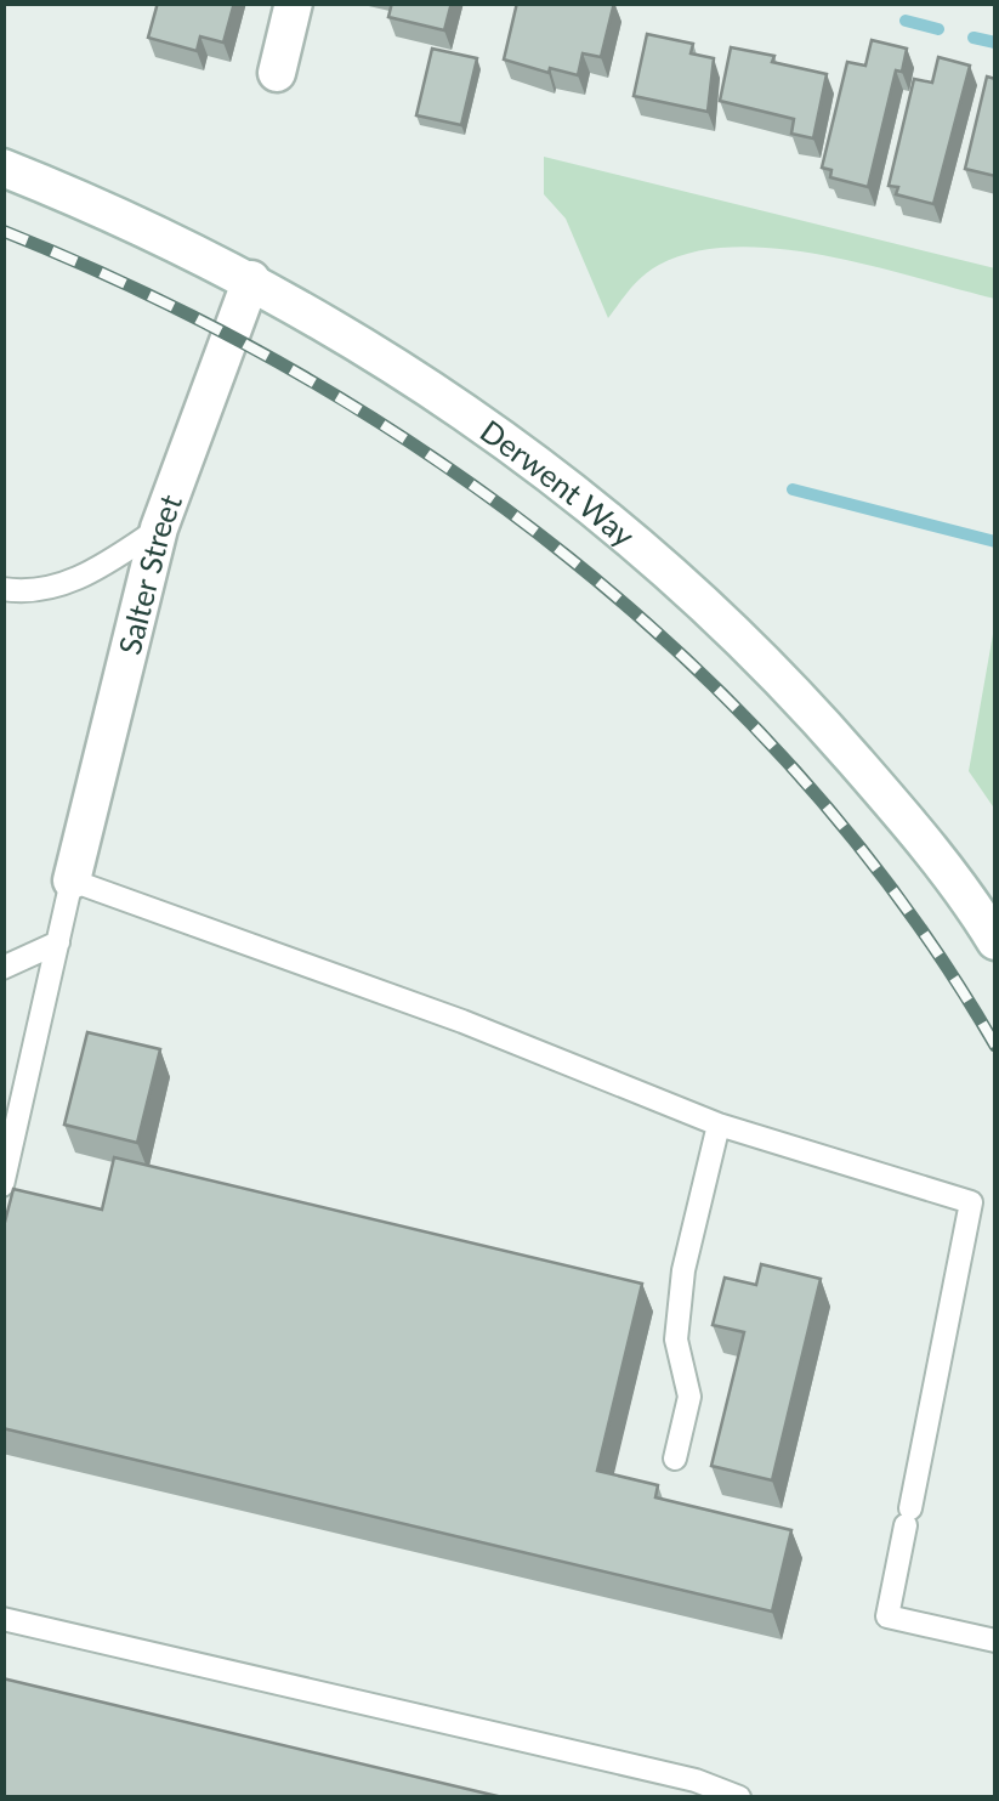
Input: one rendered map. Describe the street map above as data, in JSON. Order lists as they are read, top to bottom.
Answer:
{
  "streets": {
    "main road": ["Derwent Way", "Salter Street"]
  },
  "crossings": [
    ["Derwent Way", "Salter Street"]
  ]
}
